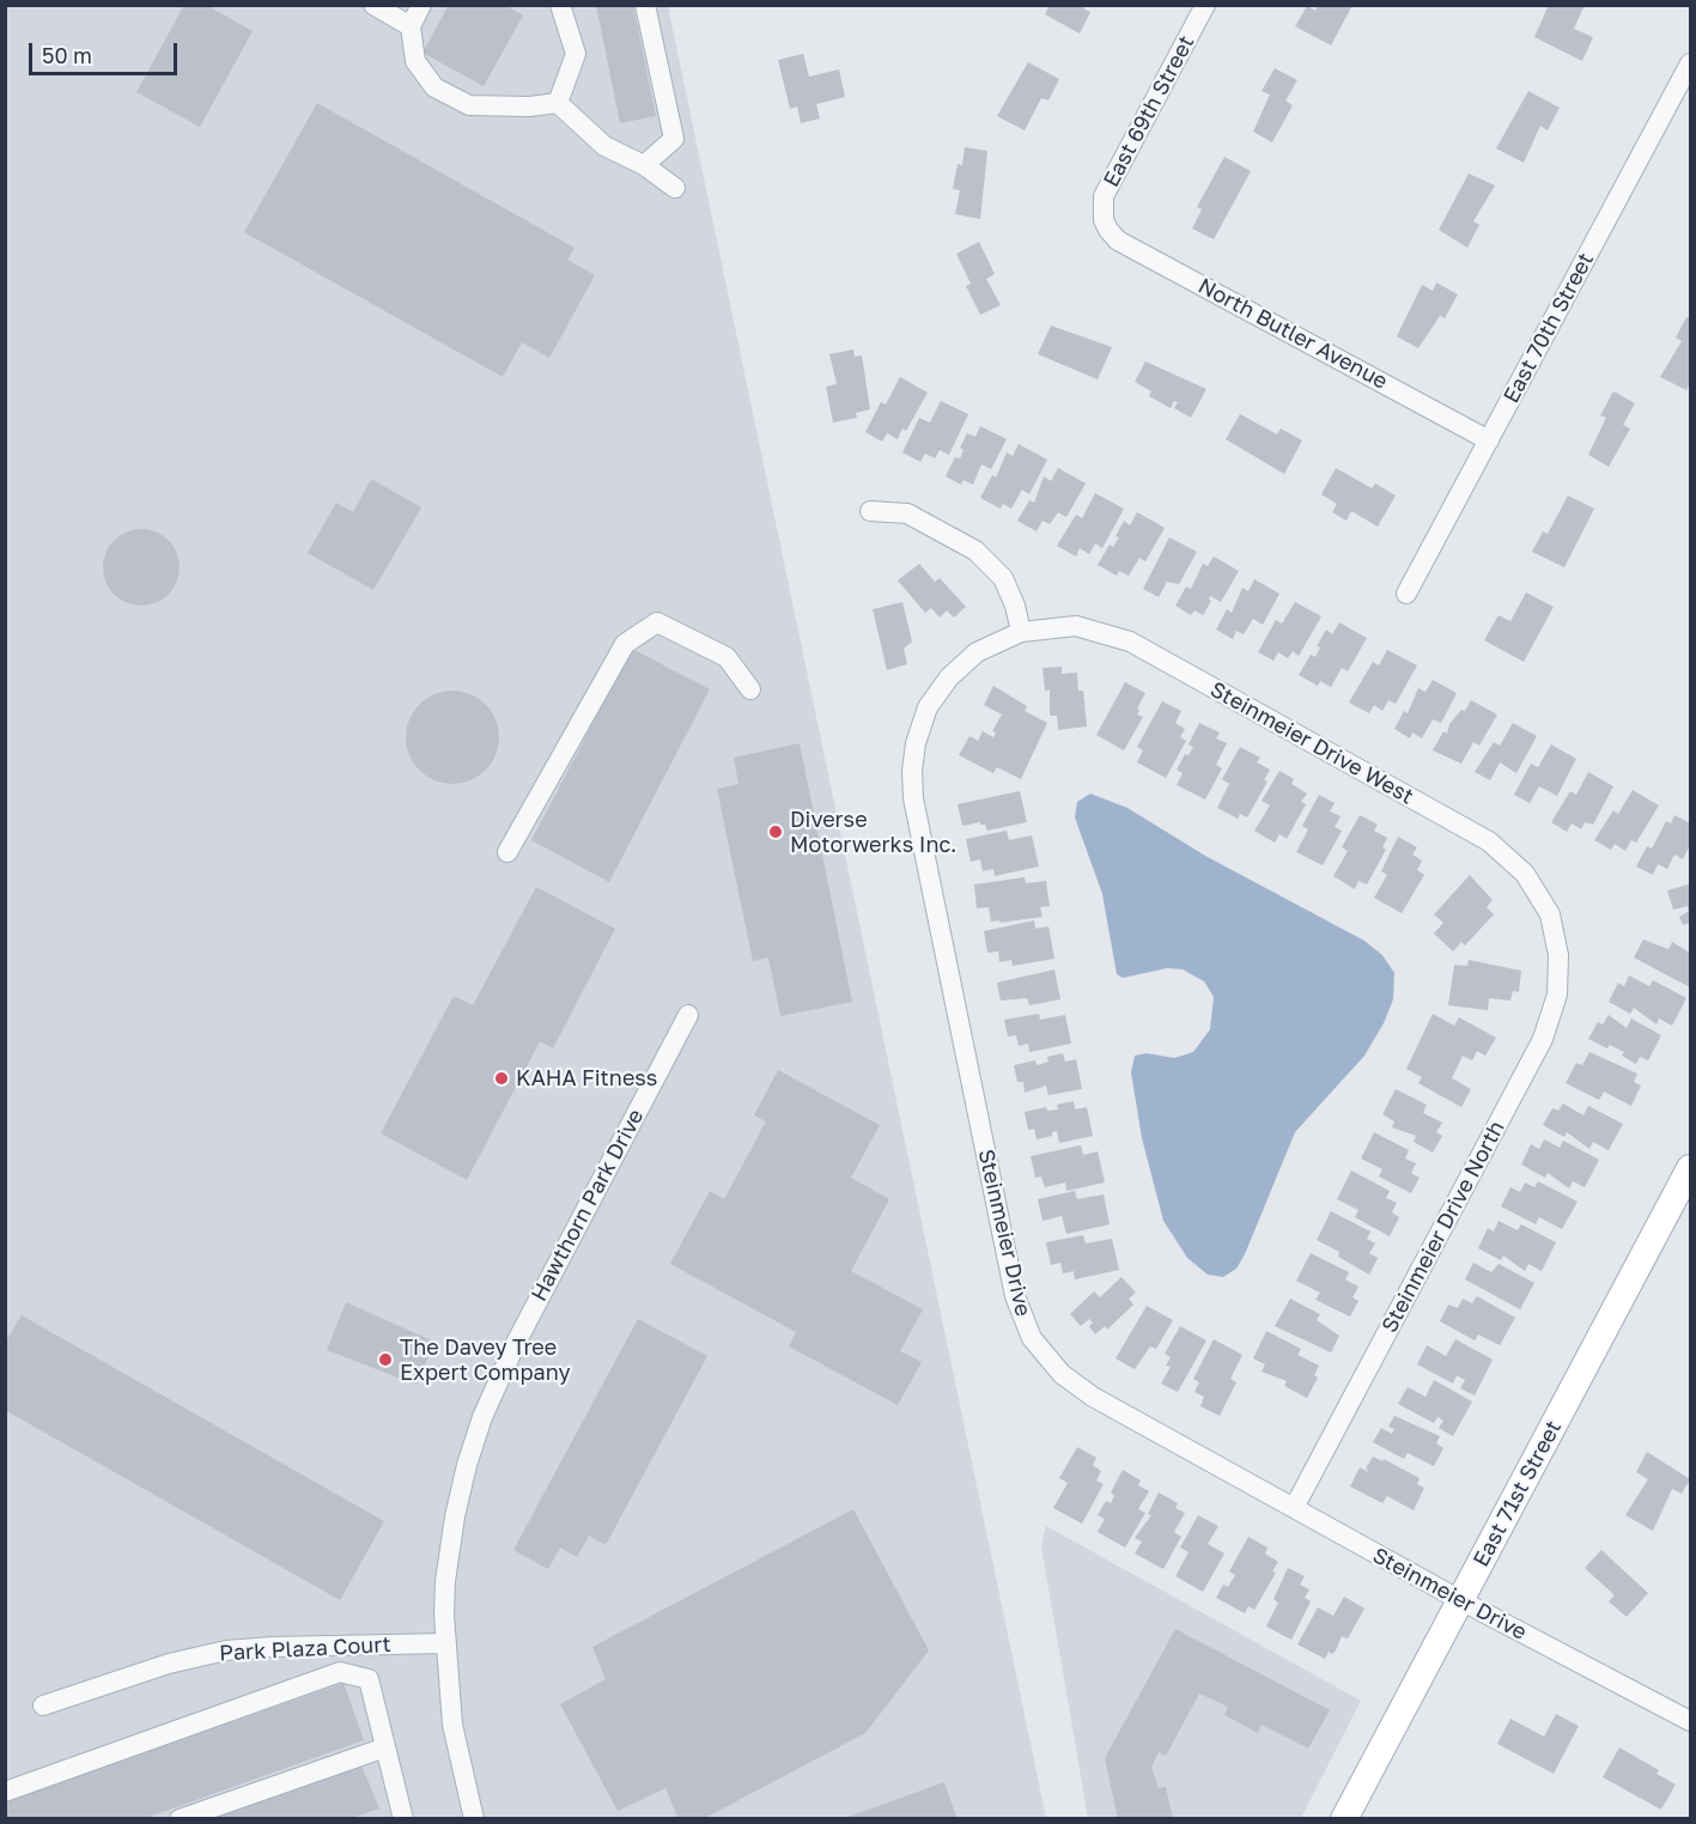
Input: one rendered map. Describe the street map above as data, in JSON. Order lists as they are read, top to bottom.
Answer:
{
  "streets": {
    "main road": ["East 71st Street"],
    "street": [
      "East 69th Street",
      "East 70th Street",
      "North Butler Avenue",
      "Steinmeier Drive West",
      "Hawthorn Park Drive",
      "Steinmeier Drive North",
      "Steinmeier Drive",
      "Park Plaza Court"
    ]
  },
  "crossings": [
    ["East 69th Street", "North Butler Avenue"],
    ["East 70th Street", "North Butler Avenue"],
    ["Steinmeier Drive West", "Steinmeier Drive North"],
    ["Steinmeier Drive West", "Steinmeier Drive"],
    ["Hawthorn Park Drive", "Park Plaza Court"],
    ["Steinmeier Drive North", "Steinmeier Drive"],
    ["Steinmeier Drive", "East 71st Street"]
  ],
  "places": ["Diverse Motorwerks Inc.", "KAHA Fitness", "The Davey Tree Expert Company"],
  "scale_bar": "50 m"
}
